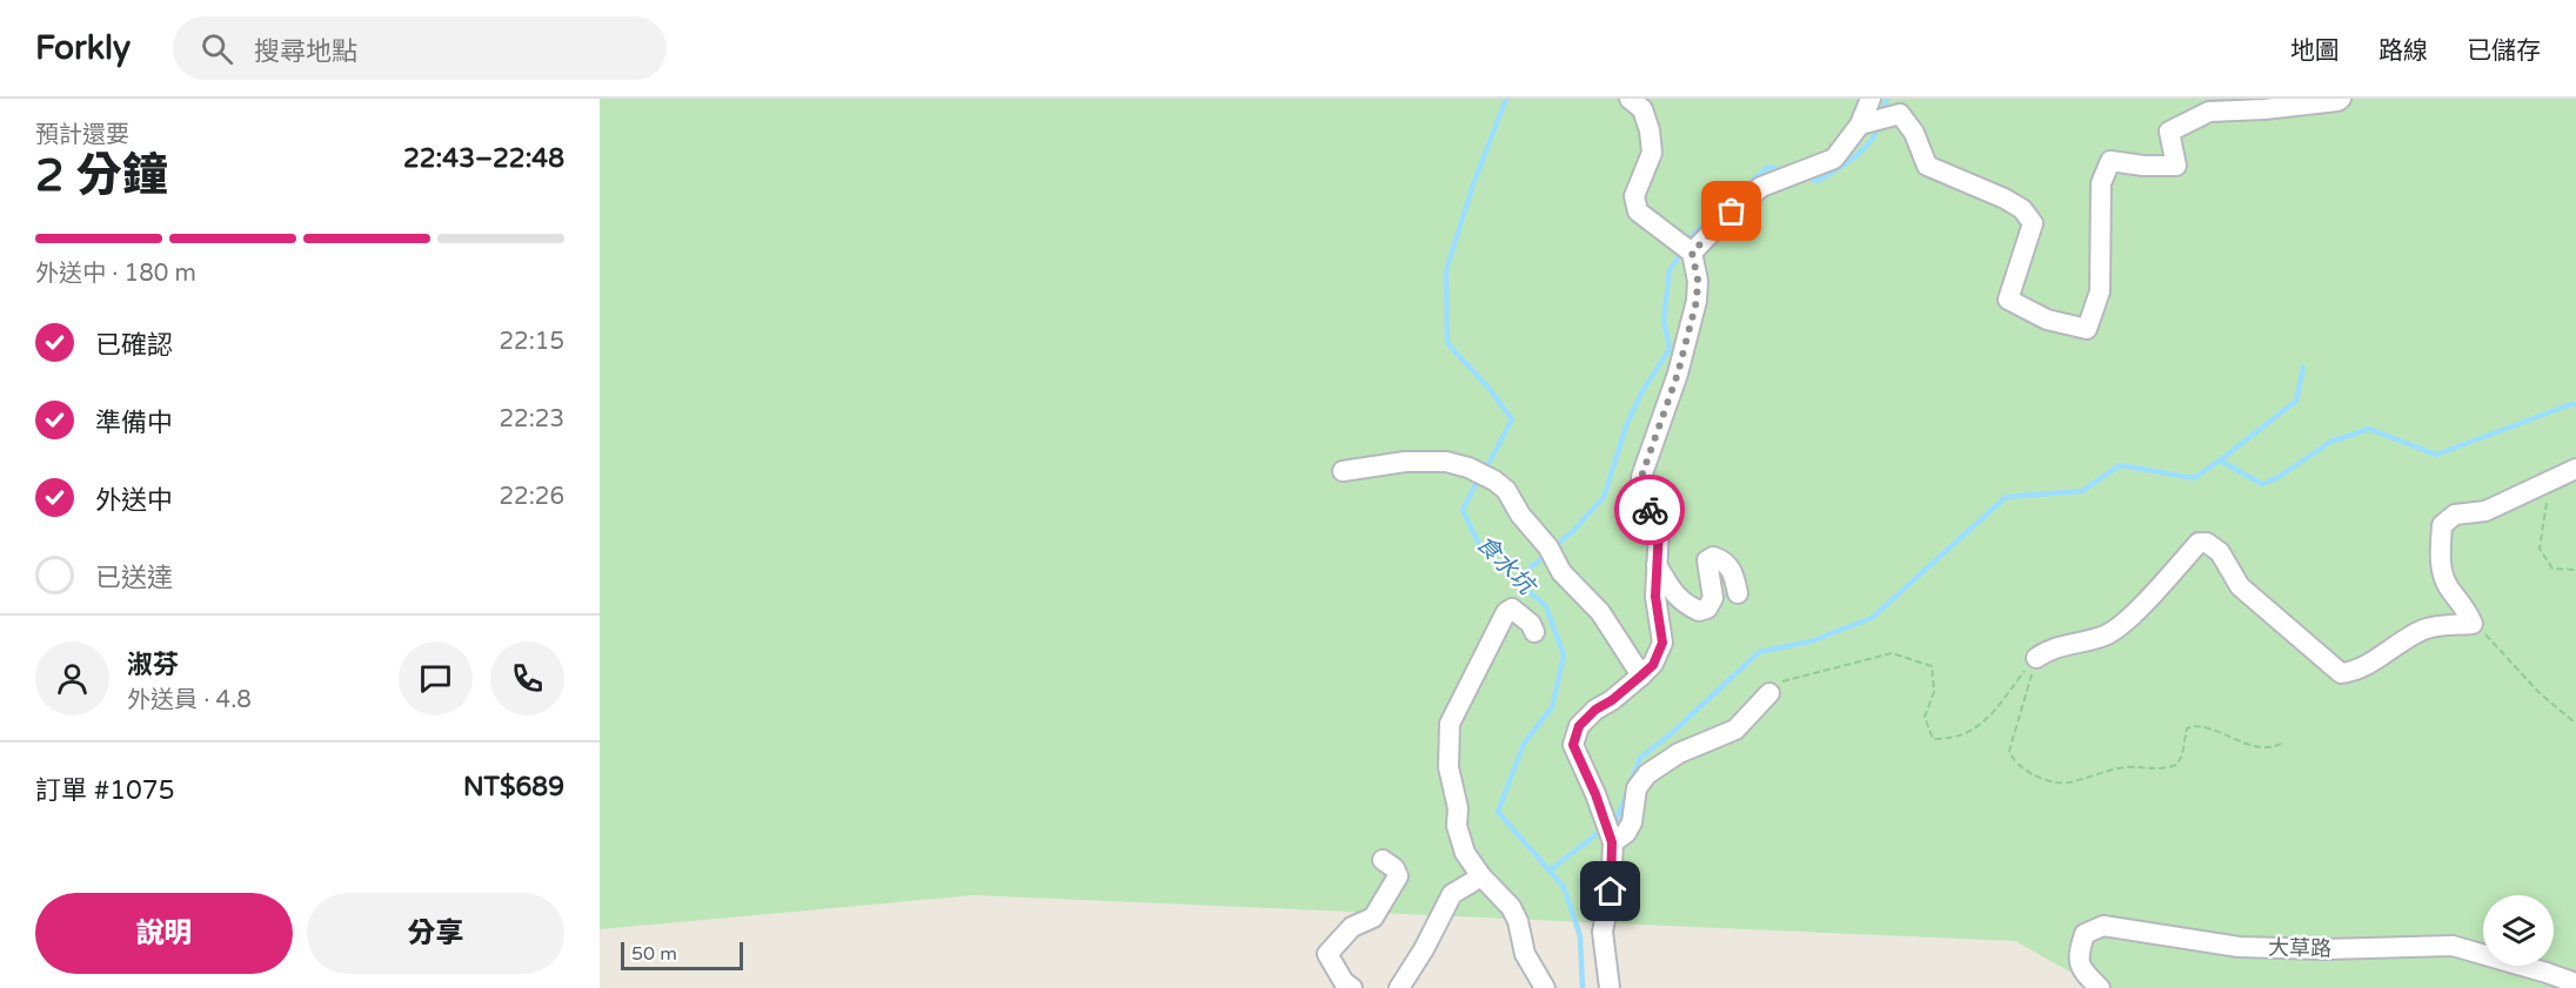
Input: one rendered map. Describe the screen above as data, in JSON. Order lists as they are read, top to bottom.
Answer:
{
  "streets": {
    "street": ["大草路"]
  },
  "water": ["食水坑"],
  "scale_bar": "50 m",
  "page": {
    "header": "Forkly",
    "search": "搜尋地點",
    "nav": ["地圖", "路線", "已儲存"],
    "heading": ["2 分鐘", "預計還要", "22:43–22:48"],
    "panel": [
      "淑芬",
      "外送員 · 4.8",
      "訂單 #1075",
      "NT$689"
    ],
    "bar": "外送中 · 180 m",
    "list": [
      ["已確認", "22:15"],
      ["準備中", "22:23"],
      ["外送中", "22:26"],
      "已送達"
    ],
    "buttons": ["說明", "分享"],
    "scale": "50 m"
  }
}
